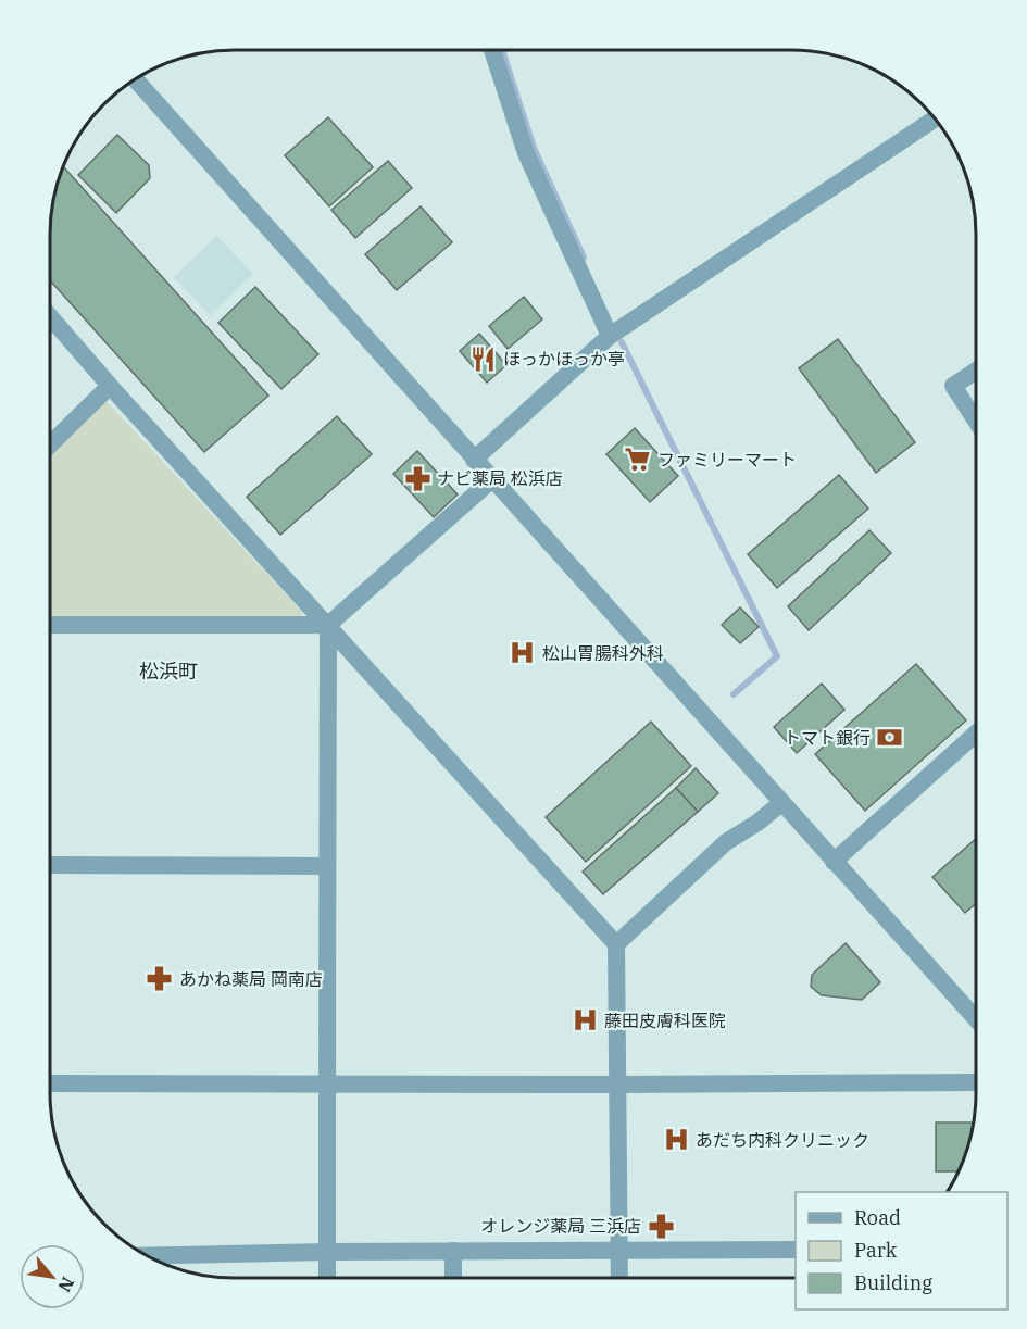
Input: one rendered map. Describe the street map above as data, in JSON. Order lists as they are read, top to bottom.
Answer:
{
  "districts": ["松浜町"],
  "places": {
    "restaurant": ["ほっかほっか亭"],
    "supermarket": ["ファミリーマート"],
    "pharmacy": ["ナビ薬局 松浜店", "あかね薬局 岡南店", "オレンジ薬局 三浜店"],
    "hospital": ["松山胃腸科外科", "藤田皮膚科医院", "あだち内科クリニック"],
    "bank": ["トマト銀行"]
  },
  "legend": ["Road", "Park", "Building"],
  "north": "bottom right"
}
